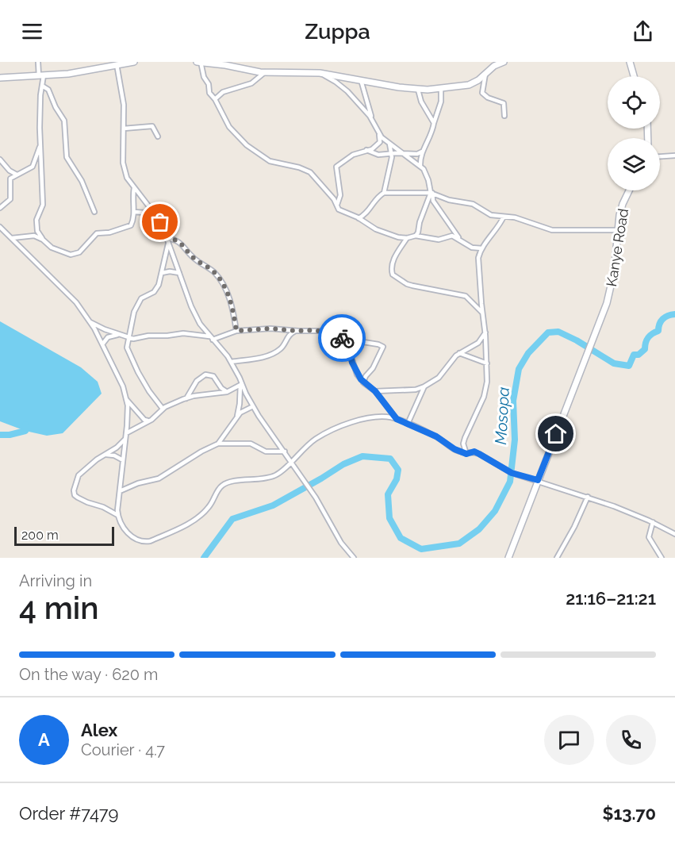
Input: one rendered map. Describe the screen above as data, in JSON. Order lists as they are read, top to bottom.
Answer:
{
  "streets": {
    "street": ["Kanye Road"]
  },
  "water": ["Mosopa"],
  "scale_bar": "200 m",
  "page": {
    "header": "Zuppa",
    "scale": "200 m",
    "heading": ["4 min", "Arriving in", "21:16–21:21"],
    "panel": [
      "Alex",
      "Courier · 4.7",
      "Order #7479",
      "$13.70"
    ],
    "bar": "On the way · 620 m",
    "round": "A"
  }
}
